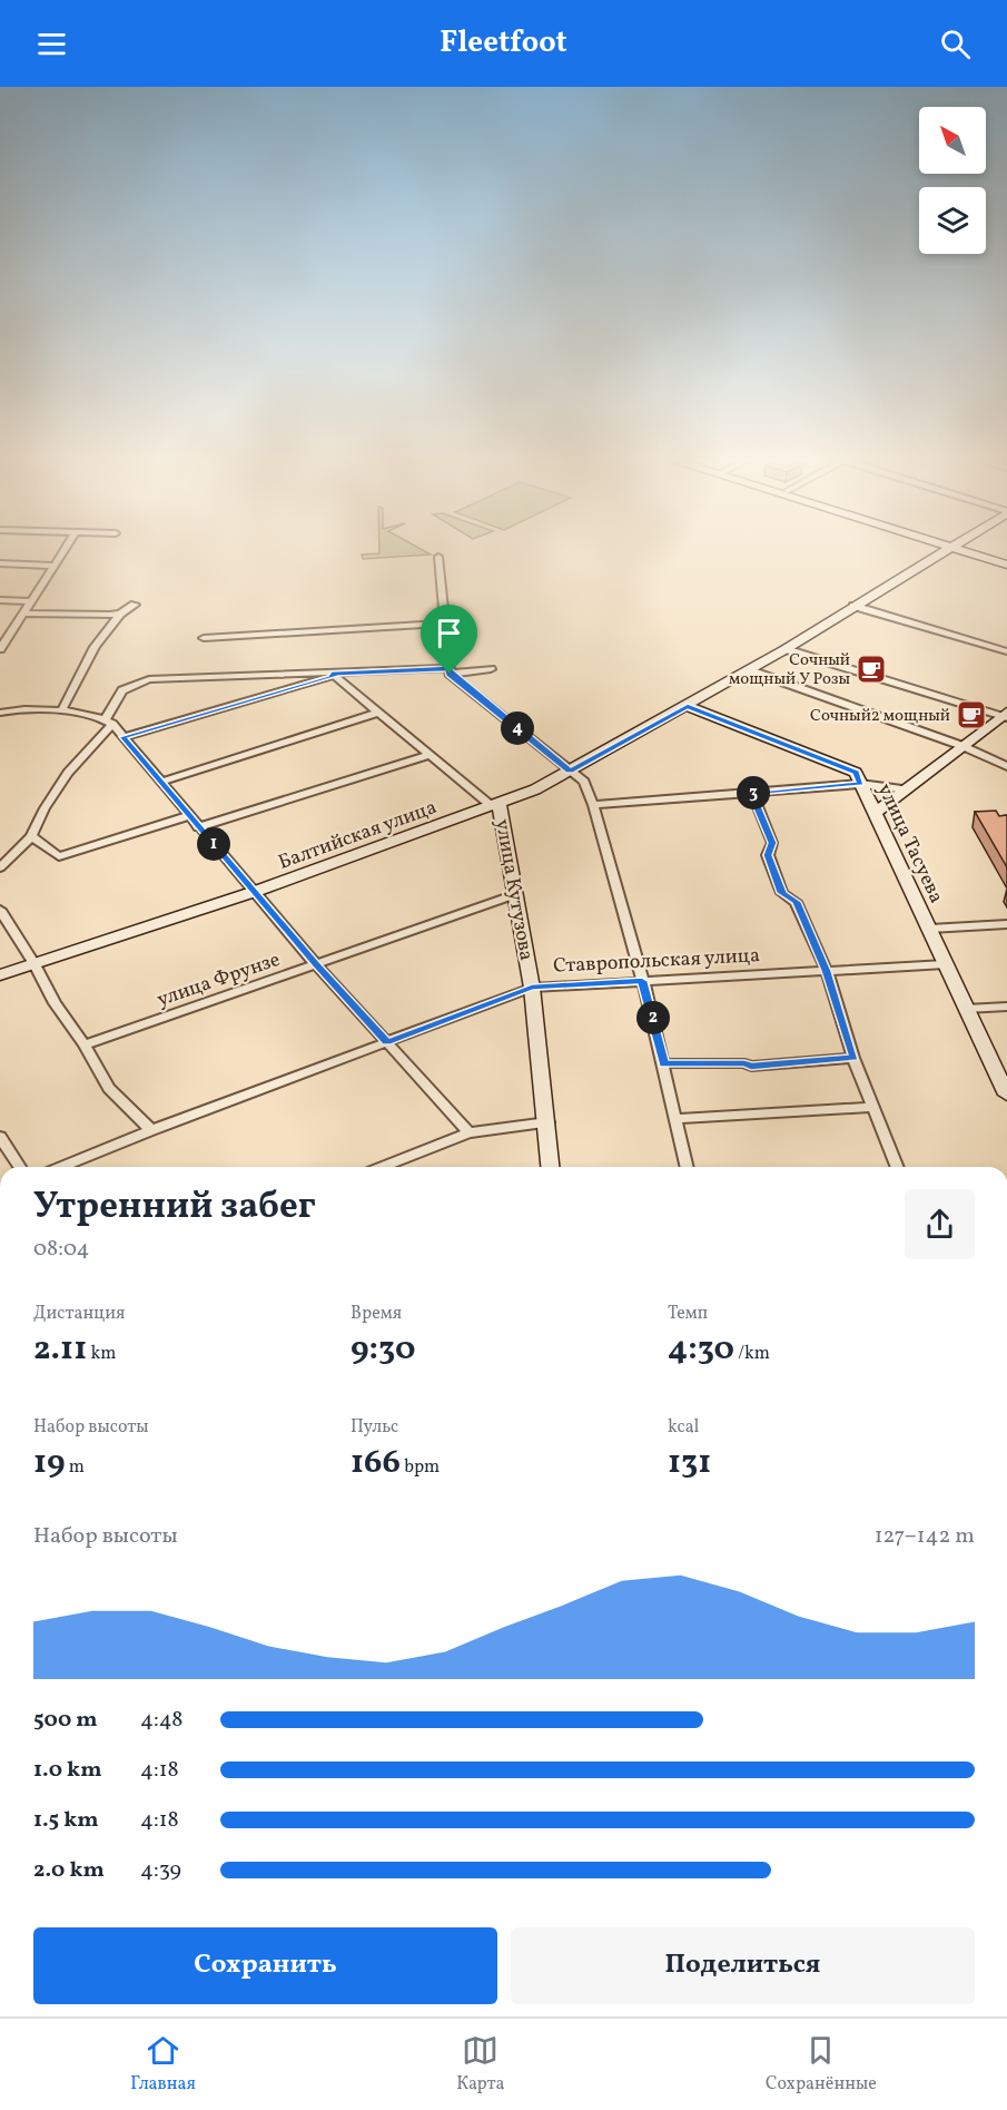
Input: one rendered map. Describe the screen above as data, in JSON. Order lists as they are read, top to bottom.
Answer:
{
  "streets": {
    "main road": ["Балтийская улица", "улица Тасуева", "улица Кутузова"],
    "street": ["Ставропольская улица", "улица Фрунзе"]
  },
  "crossings": [
    ["Балтийская улица", "улица Тасуева"],
    ["Балтийская улица", "улица Кутузова"],
    ["улица Тасуева", "Ставропольская улица"],
    ["улица Кутузова", "Ставропольская улица"],
    ["улица Кутузова", "улица Фрунзе"]
  ],
  "places": {
    "cafe": ["Сочный мощный У Розы", "Сочный2 мощный"]
  },
  "north": "top left",
  "page": {
    "header": "Fleetfoot",
    "pins": [
      "4",
      "3",
      "1",
      "2"
    ],
    "heading": ["Утренний забег", "08:04"],
    "stats": [
      ["Дистанция", "2.11 km"],
      ["Время", "9:30"],
      ["Темп", "4:30 /km"],
      ["Набор высоты", "19 m"],
      ["Пульс", "166 bpm"],
      ["kcal", "131"]
    ],
    "chart": ["Набор высоты", "127–142 m"],
    "list": [
      {
        "name": "500 m",
        "note": "4:48"
      },
      {
        "name": "1.0 km",
        "note": "4:18"
      },
      {
        "name": "1.5 km",
        "note": "4:18"
      },
      {
        "name": "2.0 km",
        "note": "4:39"
      }
    ],
    "buttons": ["Сохранить", "Поделиться"],
    "tabs": ["Главная", "Карта", "Сохранённые"]
  }
}
